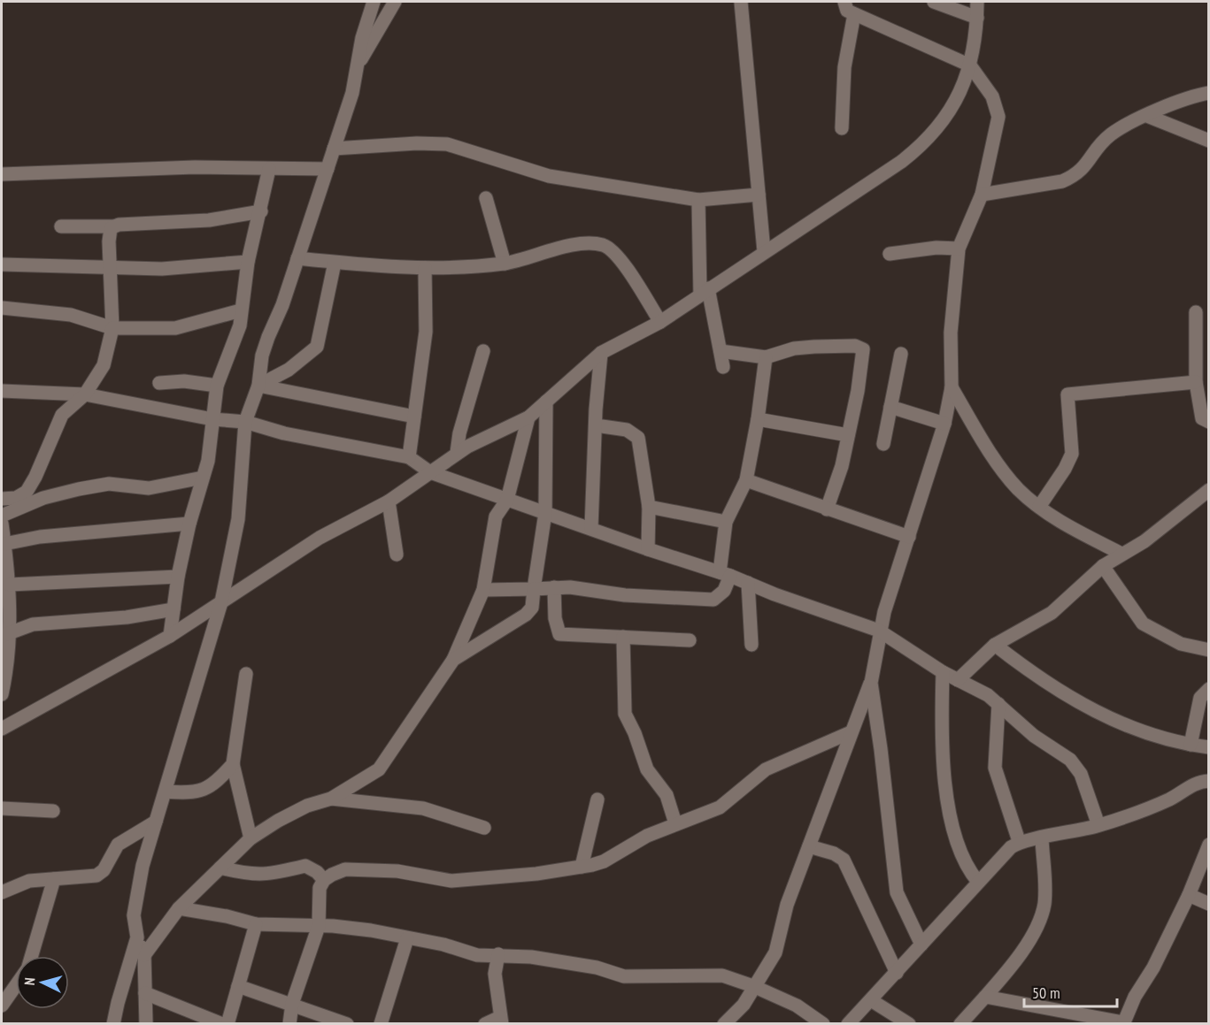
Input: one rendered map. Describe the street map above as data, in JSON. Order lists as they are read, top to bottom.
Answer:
{
  "scale_bar": "50 m",
  "north": "left"
}
